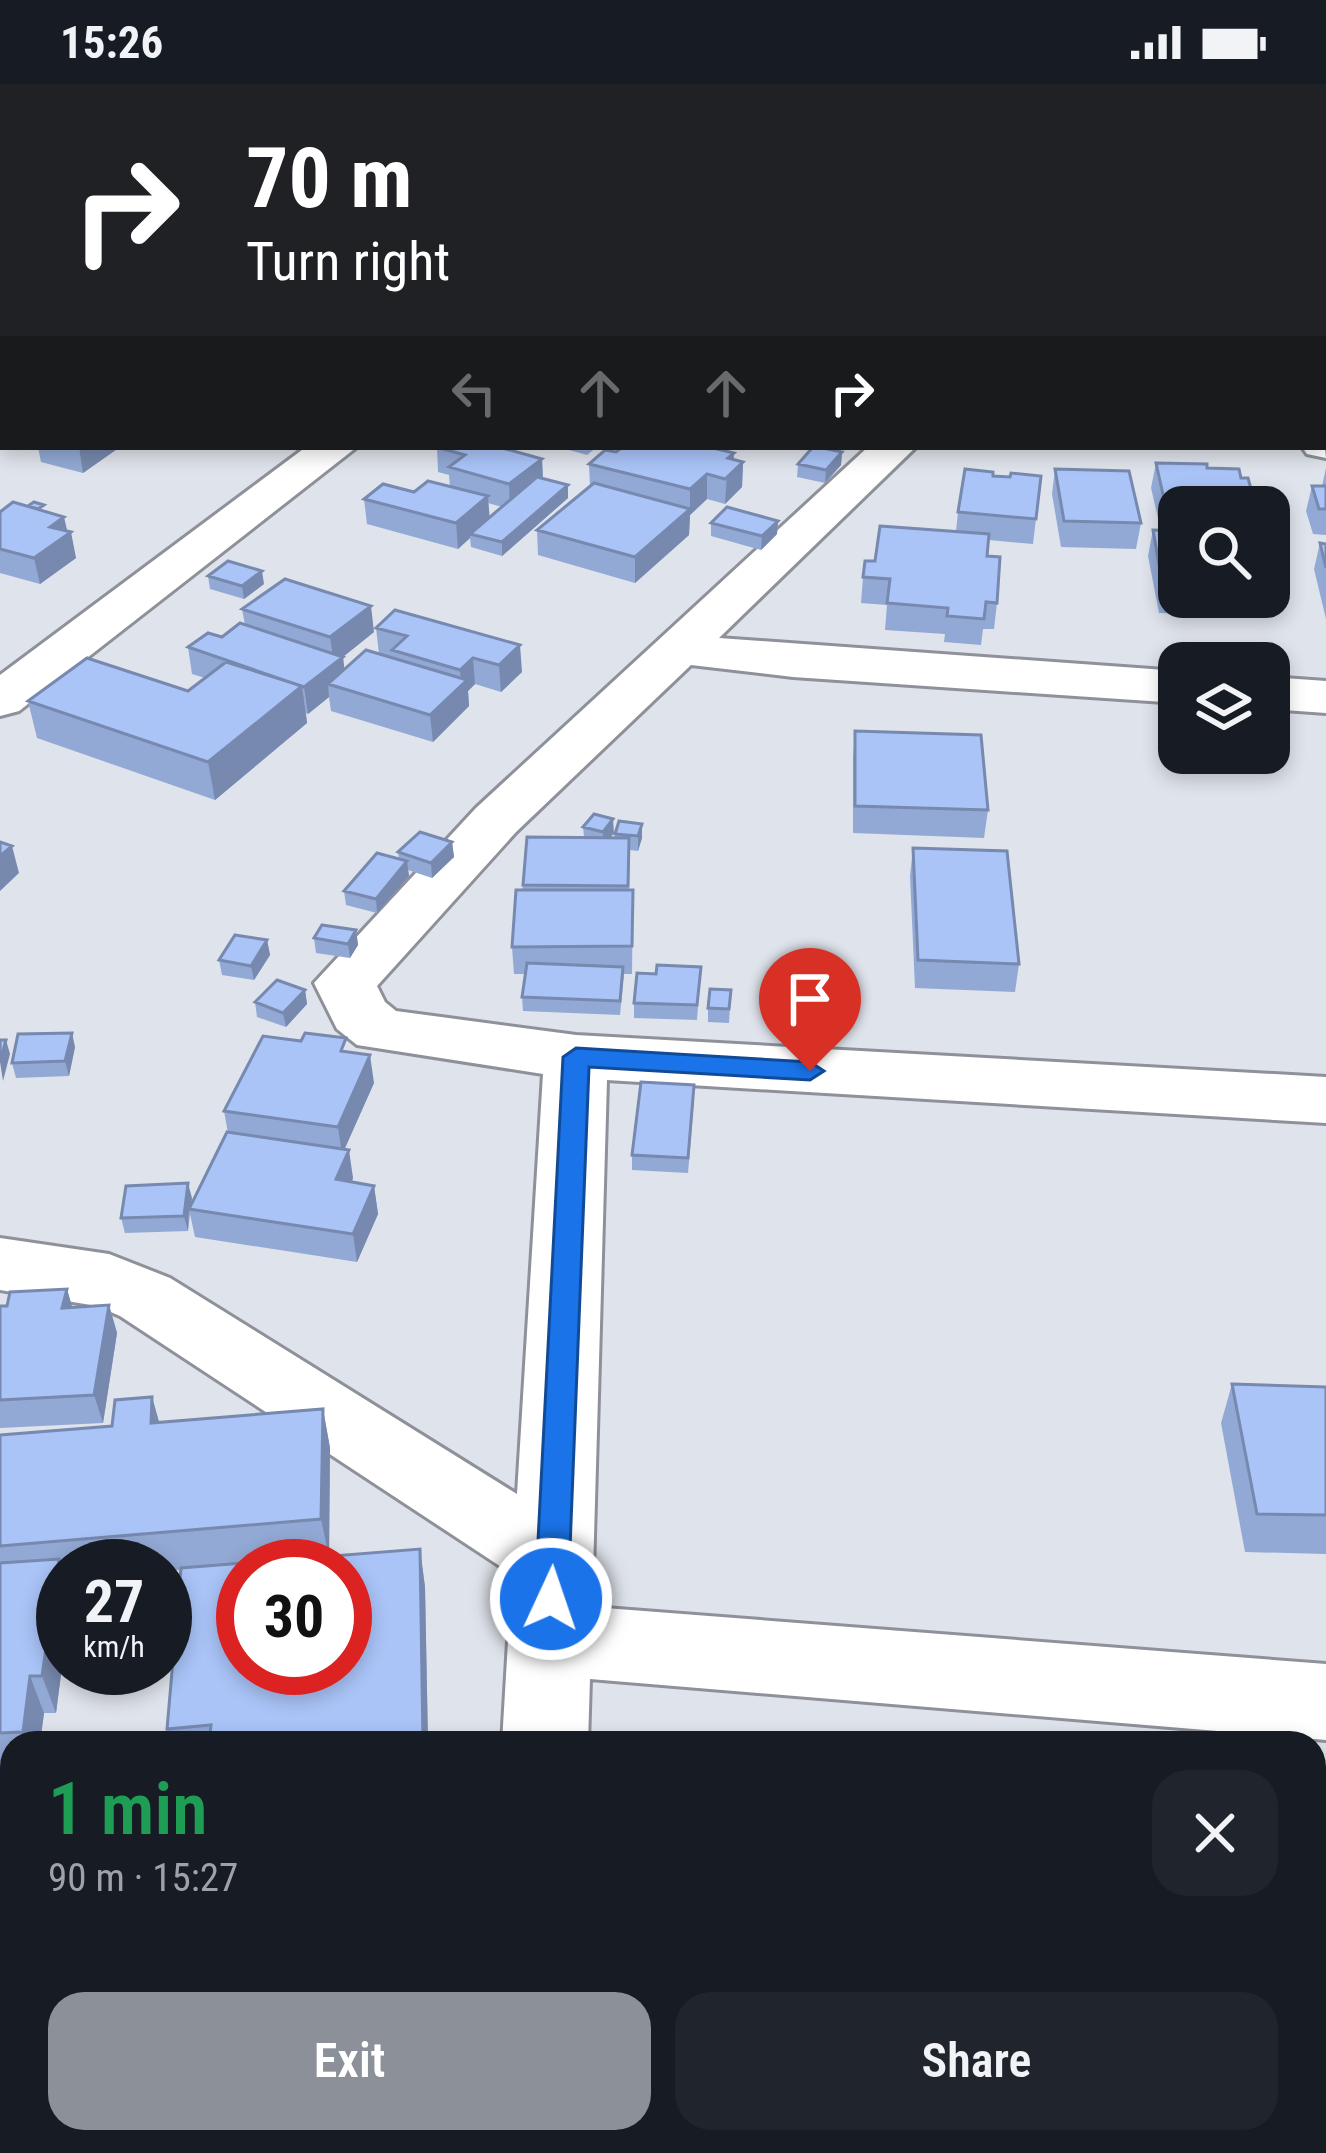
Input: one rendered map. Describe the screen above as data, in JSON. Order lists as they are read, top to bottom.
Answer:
{
  "page": {
    "status": "15:26",
    "turn": ["70 m", "Turn right"],
    "speed": "27 km/h",
    "limit": "30",
    "heading": ["1 min", "90 m · 15:27"],
    "buttons": ["Exit", "Share"]
  }
}
